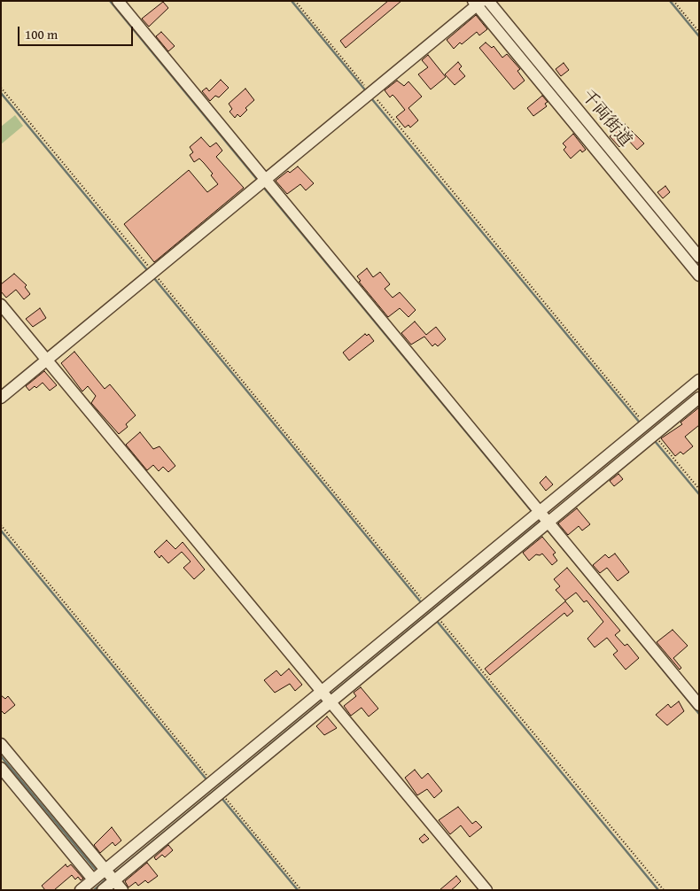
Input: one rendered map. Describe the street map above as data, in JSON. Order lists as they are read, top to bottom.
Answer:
{
  "streets": {
    "street": ["千両街道"]
  },
  "scale_bar": "100 m"
}
